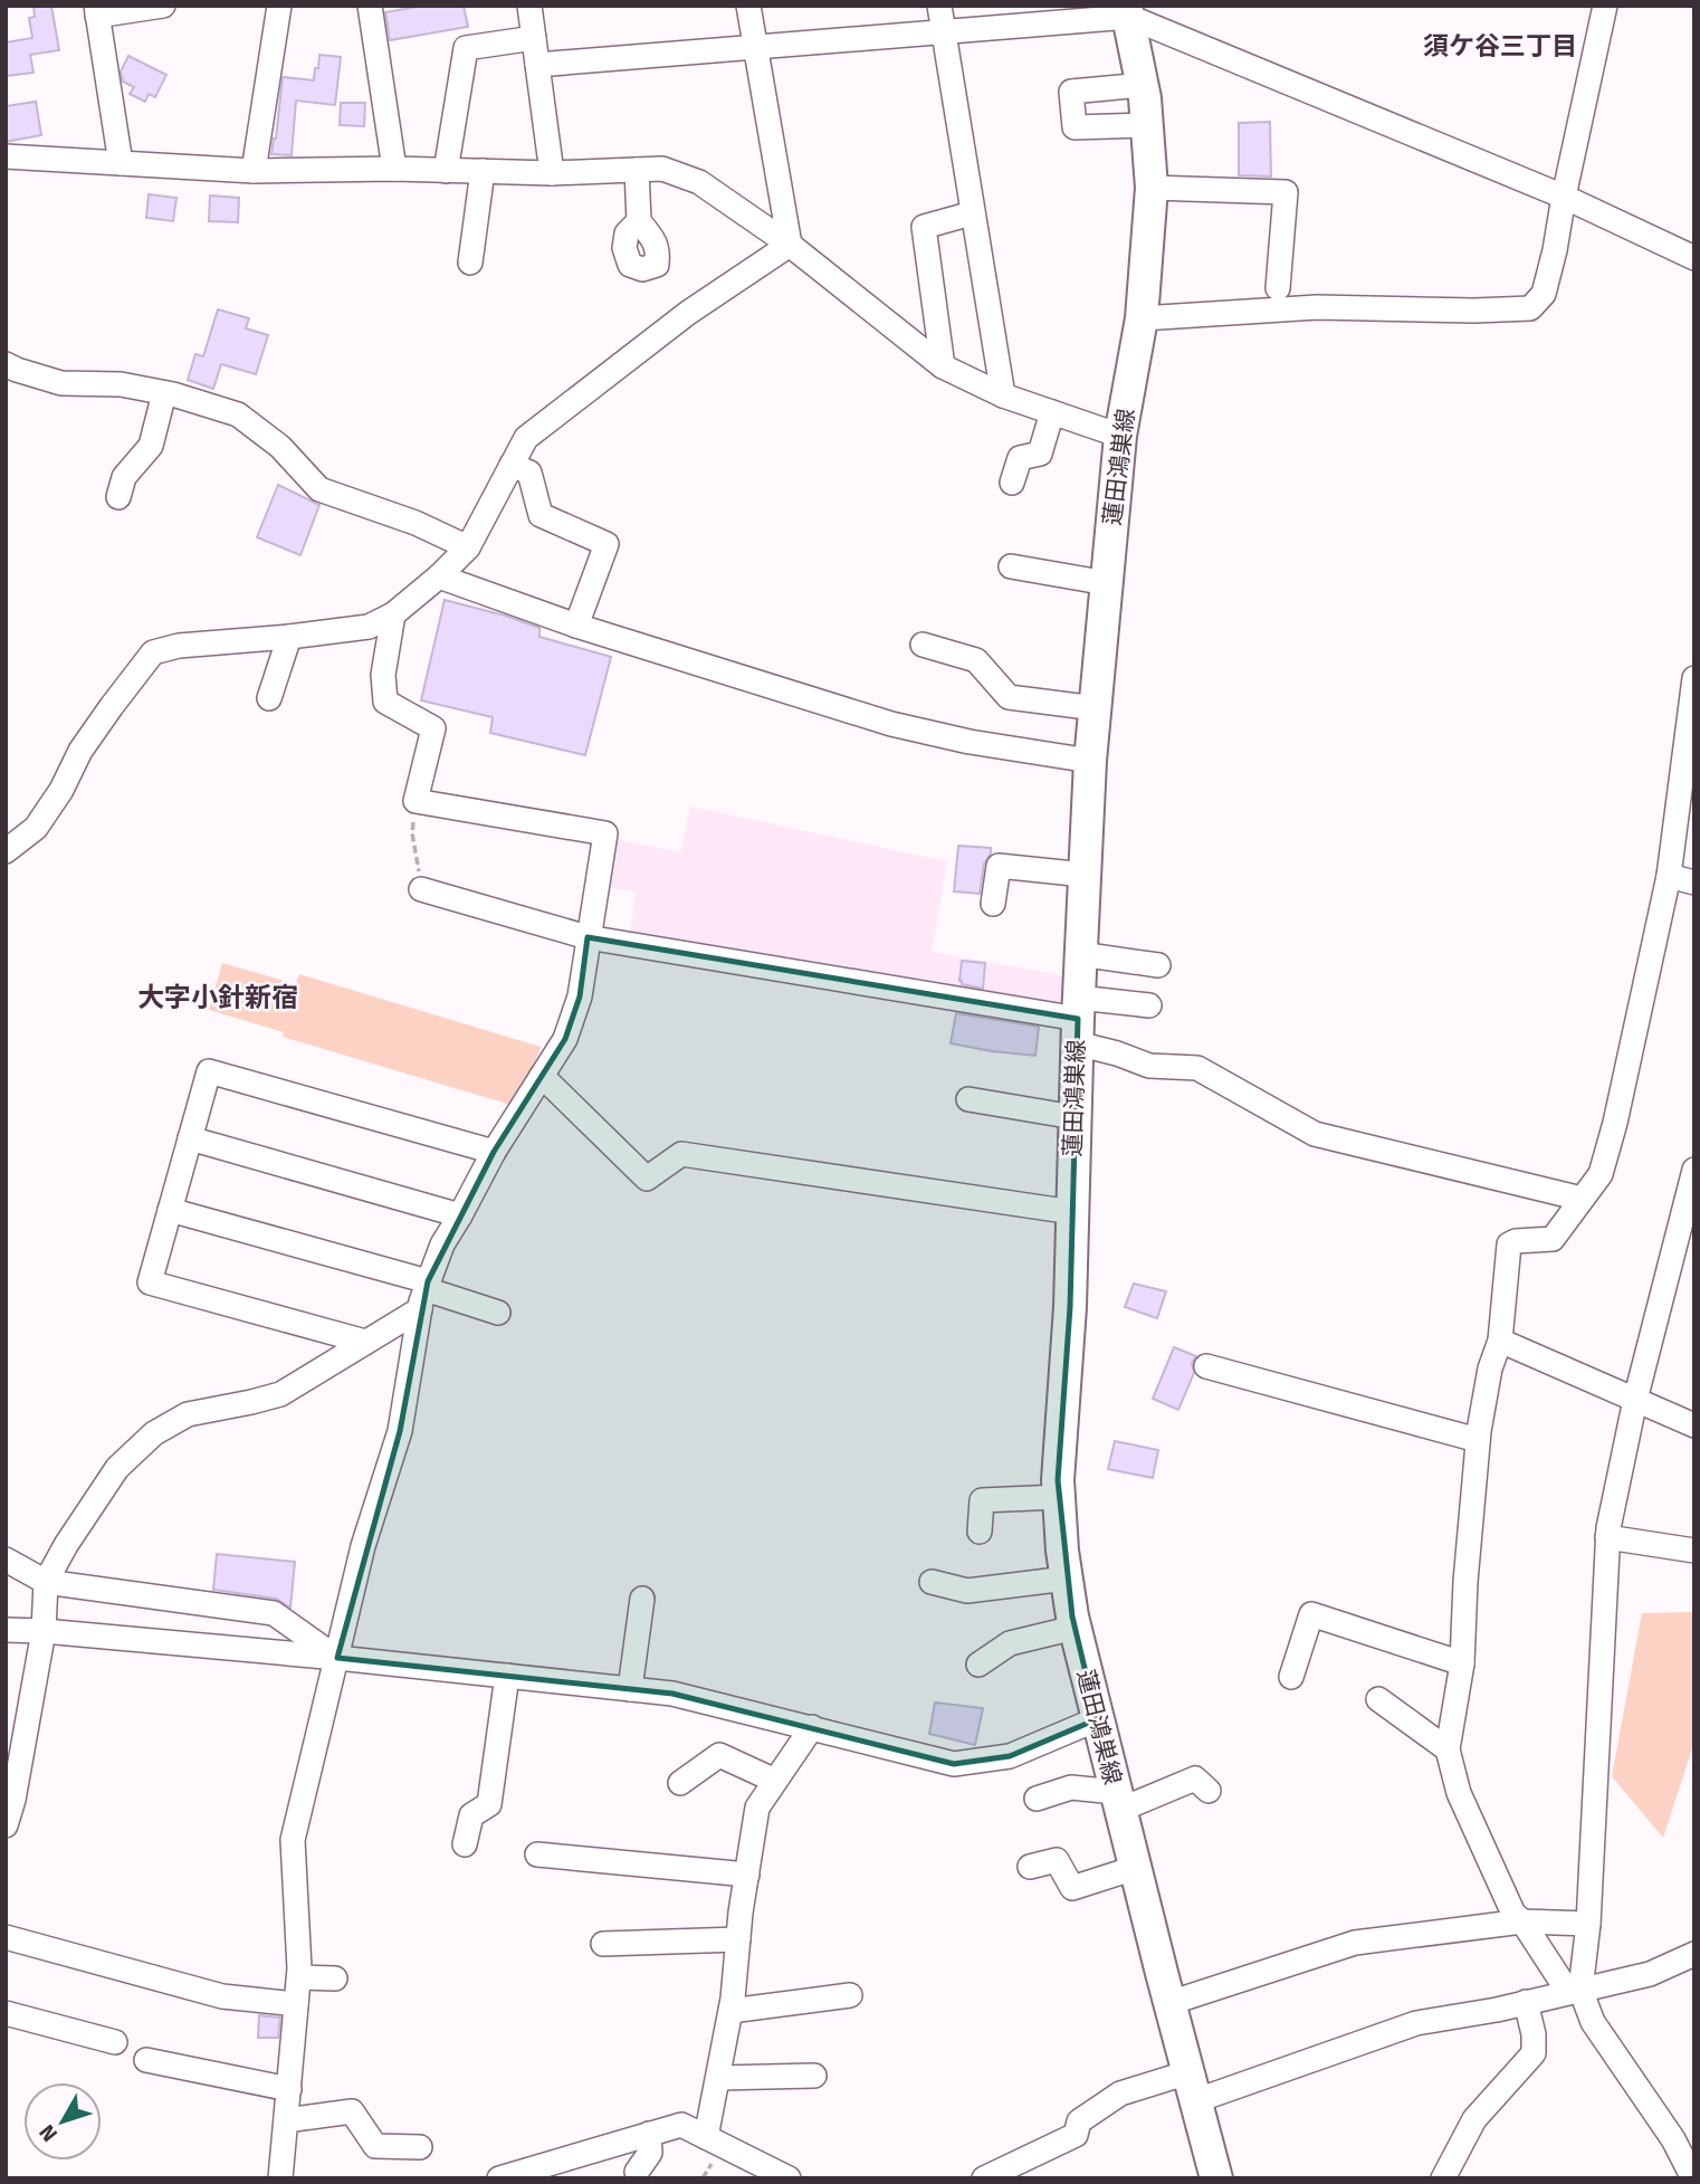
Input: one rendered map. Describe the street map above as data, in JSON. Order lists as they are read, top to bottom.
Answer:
{
  "streets": {
    "main road": ["蓮田鴻巣線"]
  },
  "districts": ["須ケ谷三丁目", "大字小針新宿"],
  "north": "bottom left"
}
